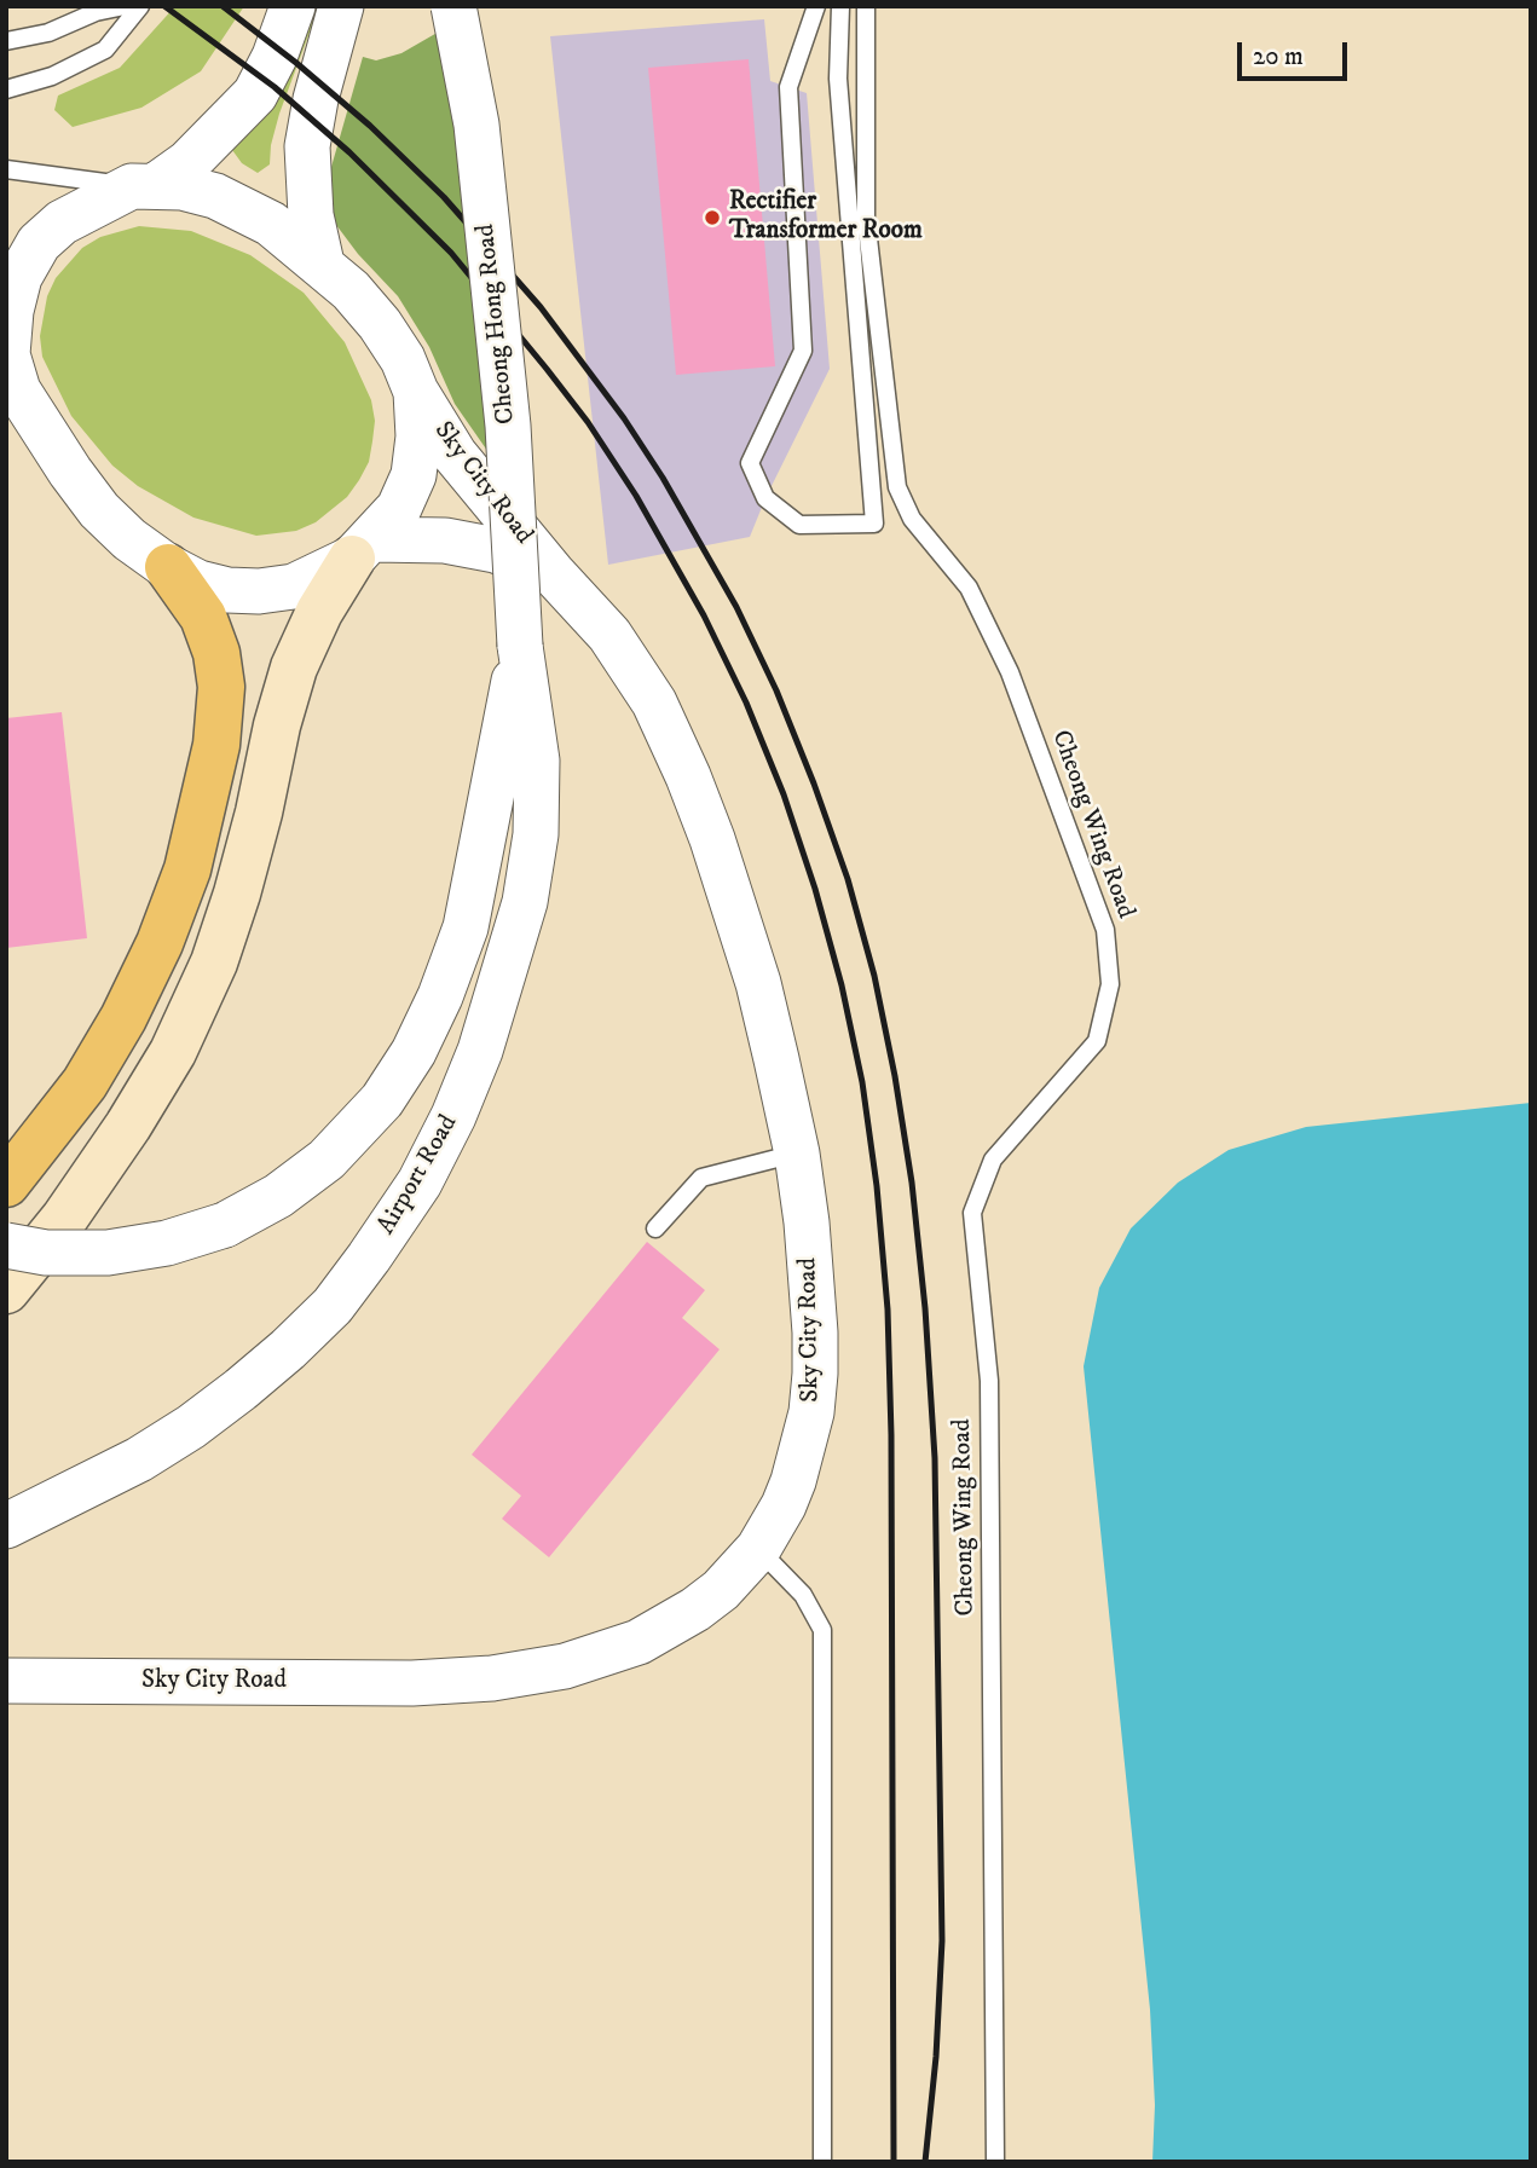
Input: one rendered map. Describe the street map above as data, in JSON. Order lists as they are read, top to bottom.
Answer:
{
  "streets": {
    "street": ["Cheong Hong Road", "Sky City Road", "Airport Road"],
    "lane": ["Cheong Wing Road"]
  },
  "crossings": [
    ["Cheong Hong Road", "Airport Road"]
  ],
  "places": ["Rectifier Transformer Room"],
  "scale_bar": "20 m"
}
